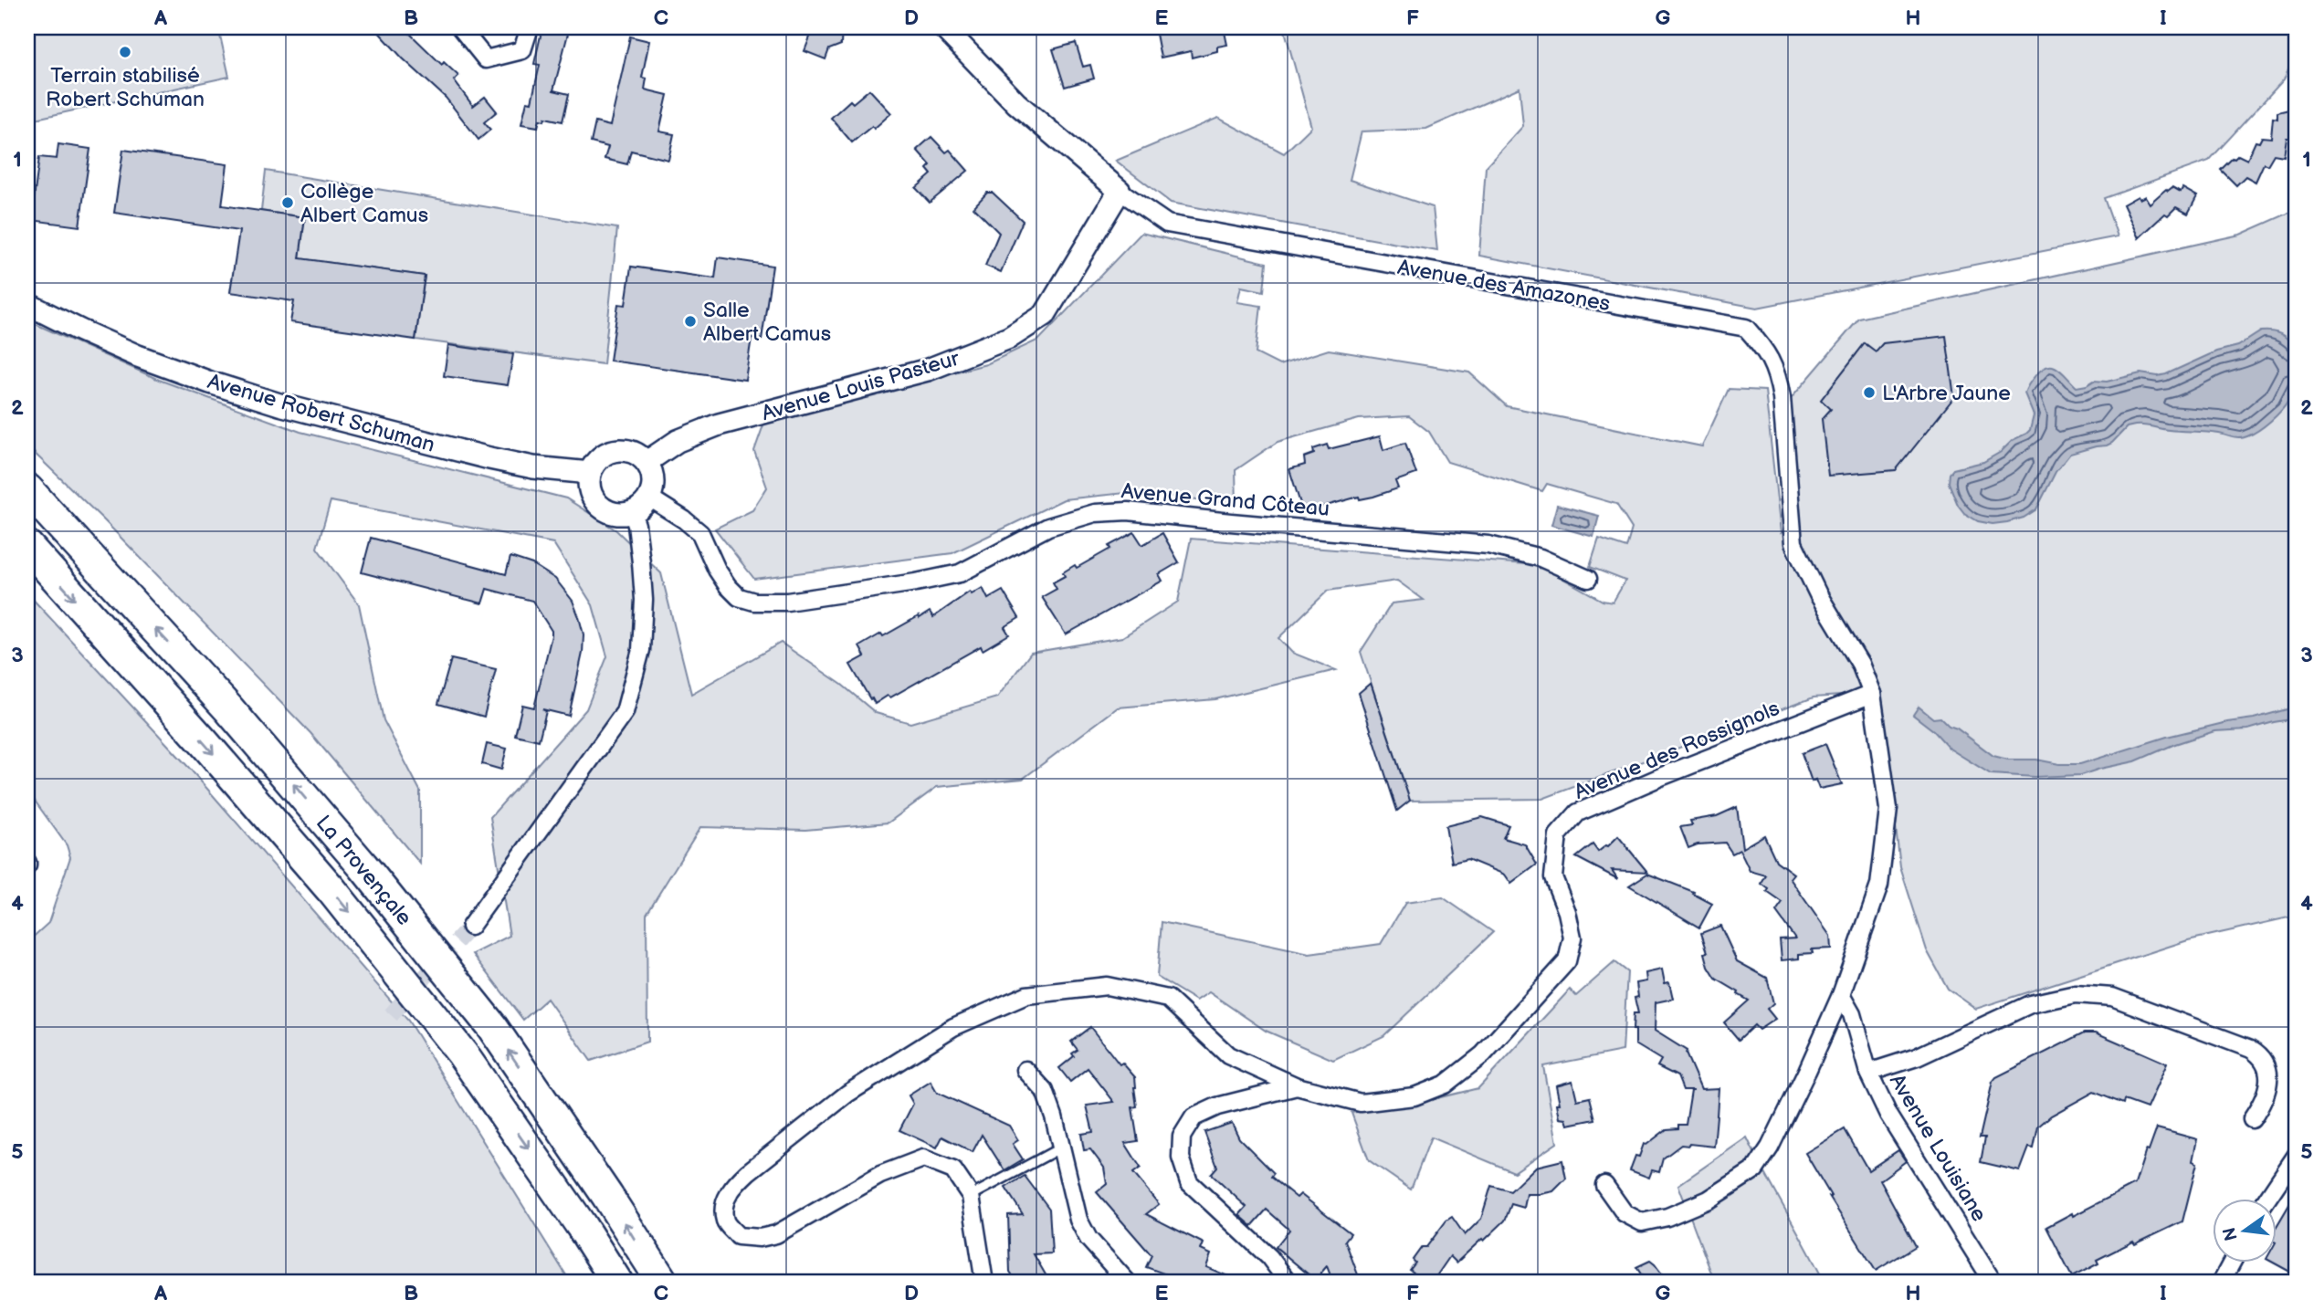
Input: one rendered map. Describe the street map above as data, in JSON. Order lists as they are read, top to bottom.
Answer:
{
  "streets": {
    "highway": ["La Provençale"],
    "street": [
      "Avenue des Amazones",
      "Avenue Louis Pasteur",
      "Avenue Robert Schuman",
      "Avenue Grand Côteau",
      "Avenue des Rossignols",
      "Avenue Louisiane"
    ]
  },
  "crossings": [
    ["Avenue des Amazones", "Avenue Louis Pasteur"],
    ["Avenue des Amazones", "Avenue des Rossignols"],
    ["Avenue des Amazones", "Avenue Louisiane"],
    ["Avenue Louis Pasteur", "Avenue Robert Schuman"],
    ["Avenue Louis Pasteur", "Avenue Grand Côteau"],
    ["Avenue Robert Schuman", "Avenue Grand Côteau"]
  ],
  "places": [
    "Terrain stabilisé Robert Schuman",
    "Collège Albert Camus",
    "Salle Albert Camus",
    "L'Arbre Jaune"
  ],
  "north": "left",
  "grid": {
    "columns": [
      "A",
      "B",
      "C",
      "D",
      "E",
      "F",
      "G",
      "H",
      "I"
    ],
    "rows": [
      "1",
      "2",
      "3",
      "4",
      "5"
    ]
  }
}
